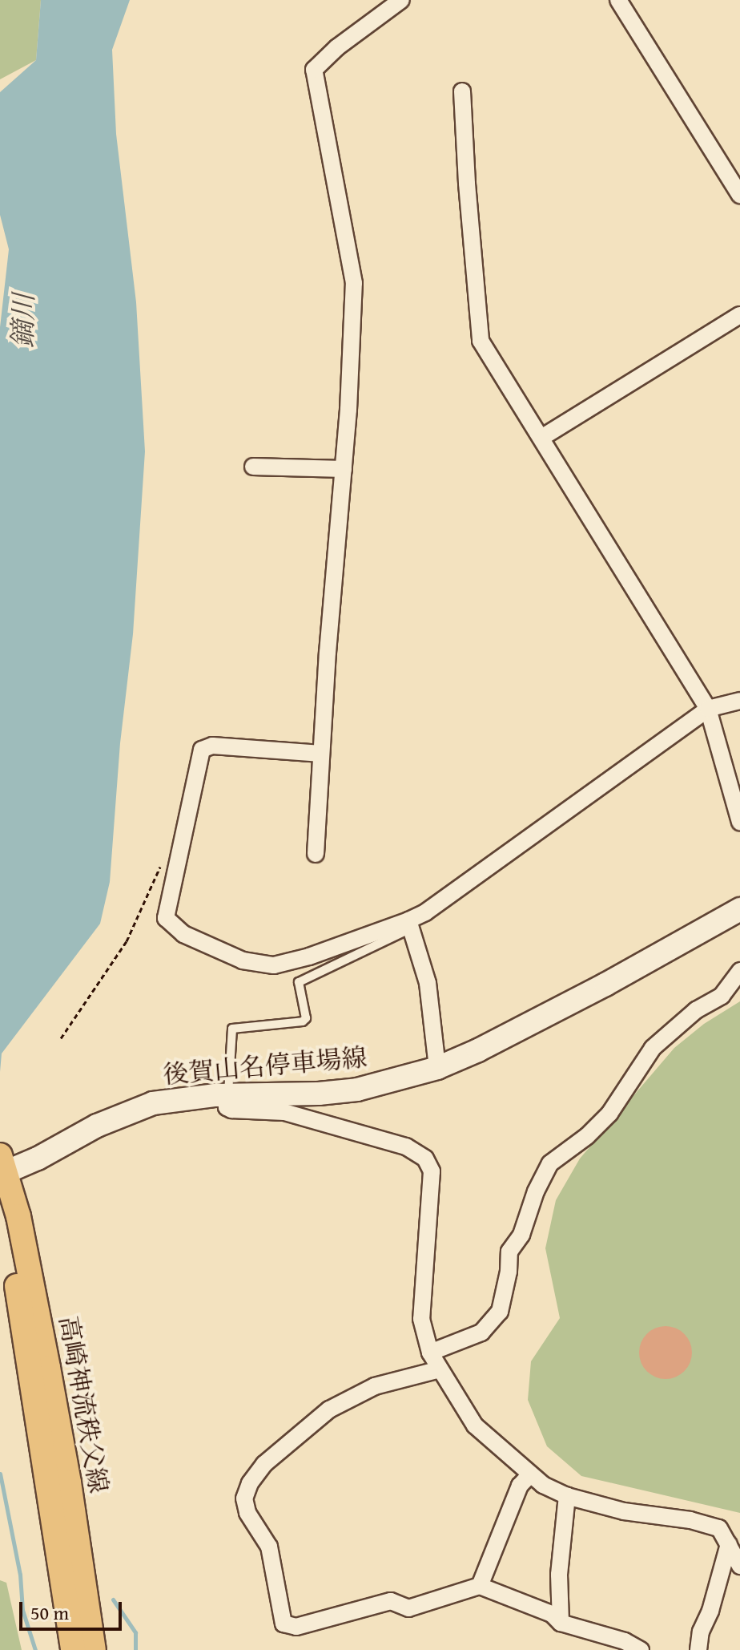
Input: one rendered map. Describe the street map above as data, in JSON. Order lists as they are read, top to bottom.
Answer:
{
  "streets": {
    "main road": ["後賀山名停車場線", "高崎神流秩父線"]
  },
  "crossings": [
    ["後賀山名停車場線", "高崎神流秩父線"]
  ],
  "water": ["鏑川"],
  "scale_bar": "50 m"
}
